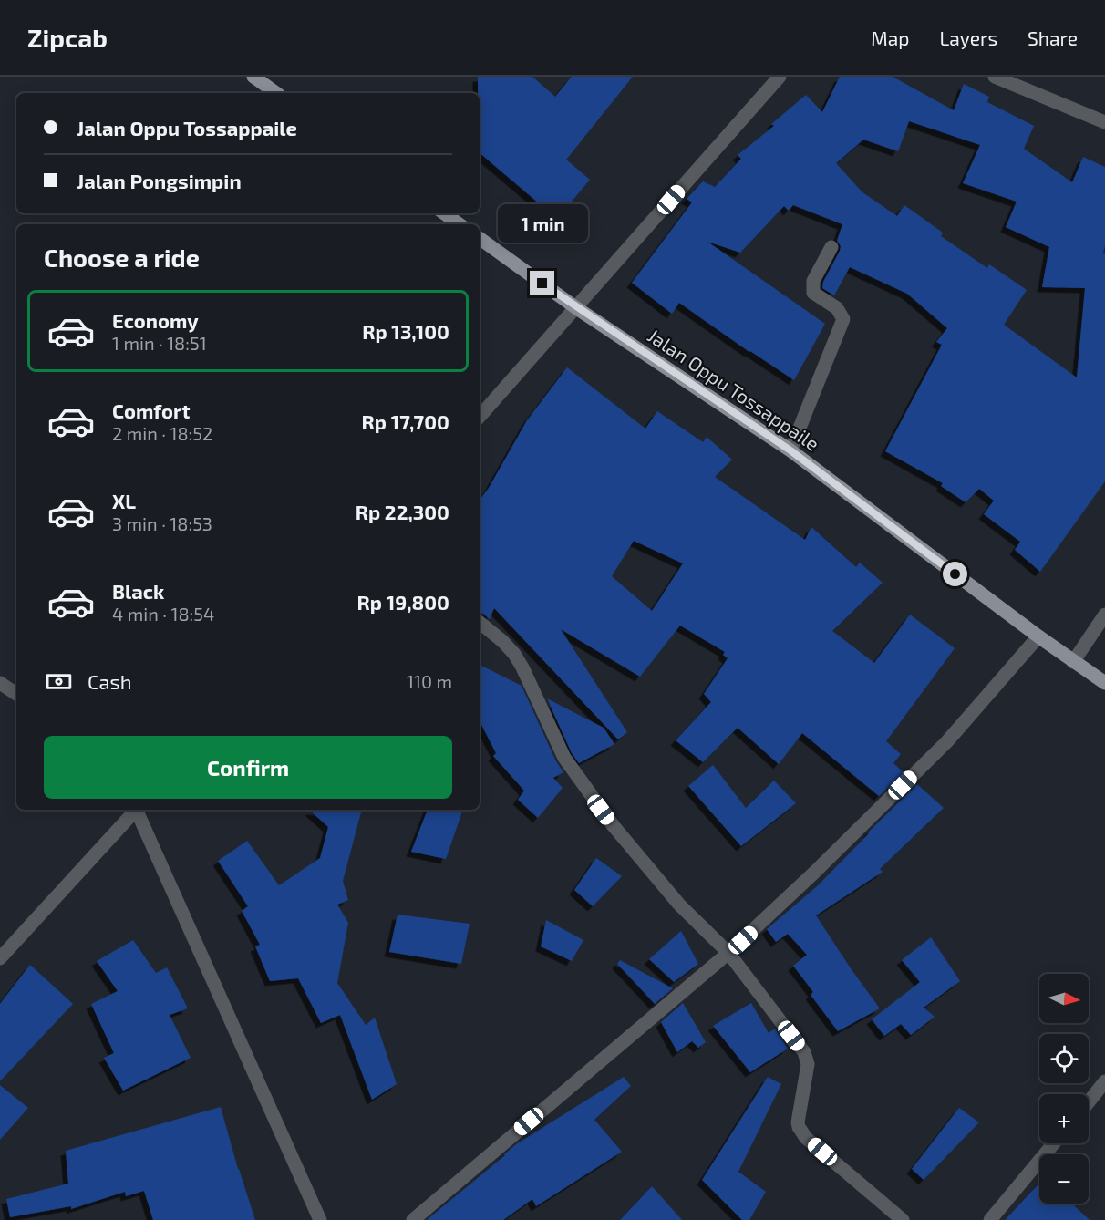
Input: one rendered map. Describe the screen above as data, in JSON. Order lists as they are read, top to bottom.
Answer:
{
  "streets": {
    "main road": ["Jalan Oppu Tossappaile"]
  },
  "north": "right",
  "page": {
    "header": "Zipcab",
    "nav": ["Map", "Layers", "Share"],
    "banner": ["Jalan Oppu Tossappaile", "Jalan Pongsimpin"],
    "bubble": "1 min",
    "heading": "Choose a ride",
    "list": [
      {
        "name": "Economy",
        "note": "1 min · 18:51",
        "value": "Rp 13,100"
      },
      {
        "name": "Comfort",
        "note": "2 min · 18:52",
        "value": "Rp 17,700"
      },
      {
        "name": "XL",
        "note": "3 min · 18:53",
        "value": "Rp 22,300"
      },
      {
        "name": "Black",
        "note": "4 min · 18:54",
        "value": "Rp 19,800"
      }
    ],
    "pay": ["Cash", "110 m"],
    "buttons": "Confirm",
    "map_buttons": ["+", "−"]
  }
}
